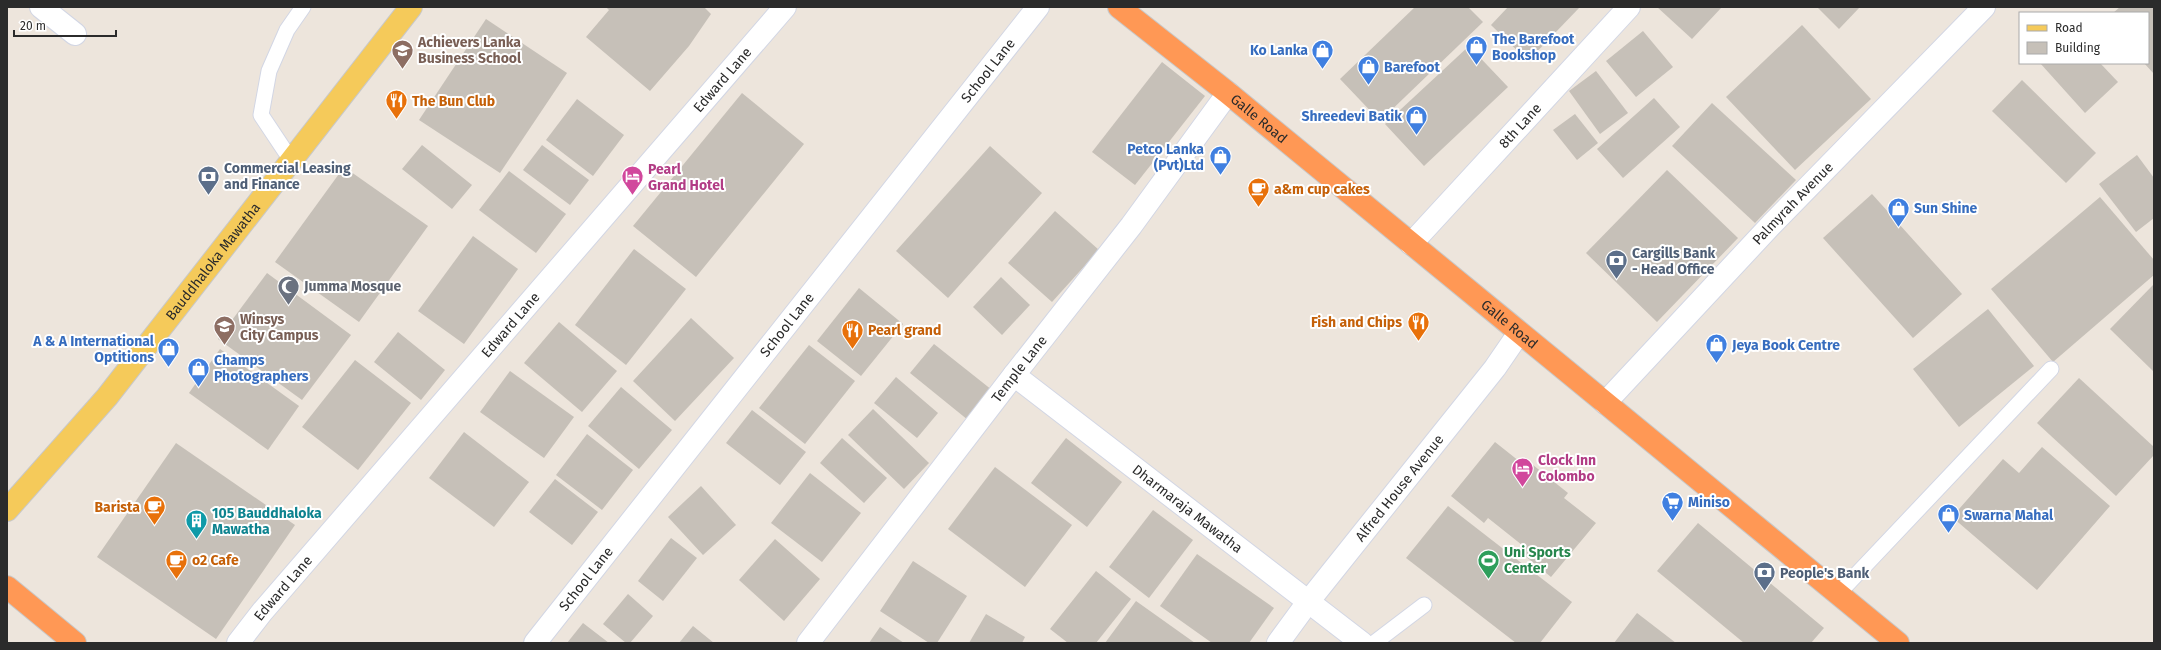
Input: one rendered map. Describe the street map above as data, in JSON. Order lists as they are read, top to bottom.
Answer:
{
  "streets": {
    "highway": ["Galle Road"],
    "main road": ["Bauddhaloka Mawatha"],
    "street": [
      "School Lane",
      "Edward Lane",
      "8th Lane",
      "Palmyrah Avenue",
      "Temple Lane",
      "Alfred House Avenue",
      "Dharmaraja Mawatha"
    ]
  },
  "crossings": [
    ["Galle Road", "8th Lane"],
    ["Galle Road", "Palmyrah Avenue"],
    ["Galle Road", "Temple Lane"],
    ["Galle Road", "Alfred House Avenue"],
    ["Temple Lane", "Dharmaraja Mawatha"],
    ["Alfred House Avenue", "Dharmaraja Mawatha"]
  ],
  "places": {
    "shop": [
      "The Barefoot Bookshop",
      "Ko Lanka",
      "Barefoot",
      "Shreedevi Batik",
      "Petco Lanka (Pvt)Ltd",
      "Sun Shine",
      "Jeya Book Centre",
      "A & A International Optitions",
      "Champs Photographers",
      "Swarna Mahal"
    ],
    "school or university": ["Achievers Lanka Business School", "Winsys City Campus"],
    "restaurant": ["The Bun Club", "Fish and Chips", "Pearl grand"],
    "bank": ["Commercial Leasing and Finance", "Cargills Bank - Head Office", "People's Bank"],
    "hotel": ["Pearl Grand Hotel", "Clock Inn Colombo"],
    "cafe": ["a&m cup cakes", "Barista", "o2 Cafe"],
    "mosque": ["Jumma Mosque"],
    "supermarket": ["Miniso"],
    "building": ["105 Bauddhaloka Mawatha"],
    "sports": ["Uni Sports Center"]
  },
  "legend": ["Road", "Building"],
  "scale_bar": "20 m"
}
